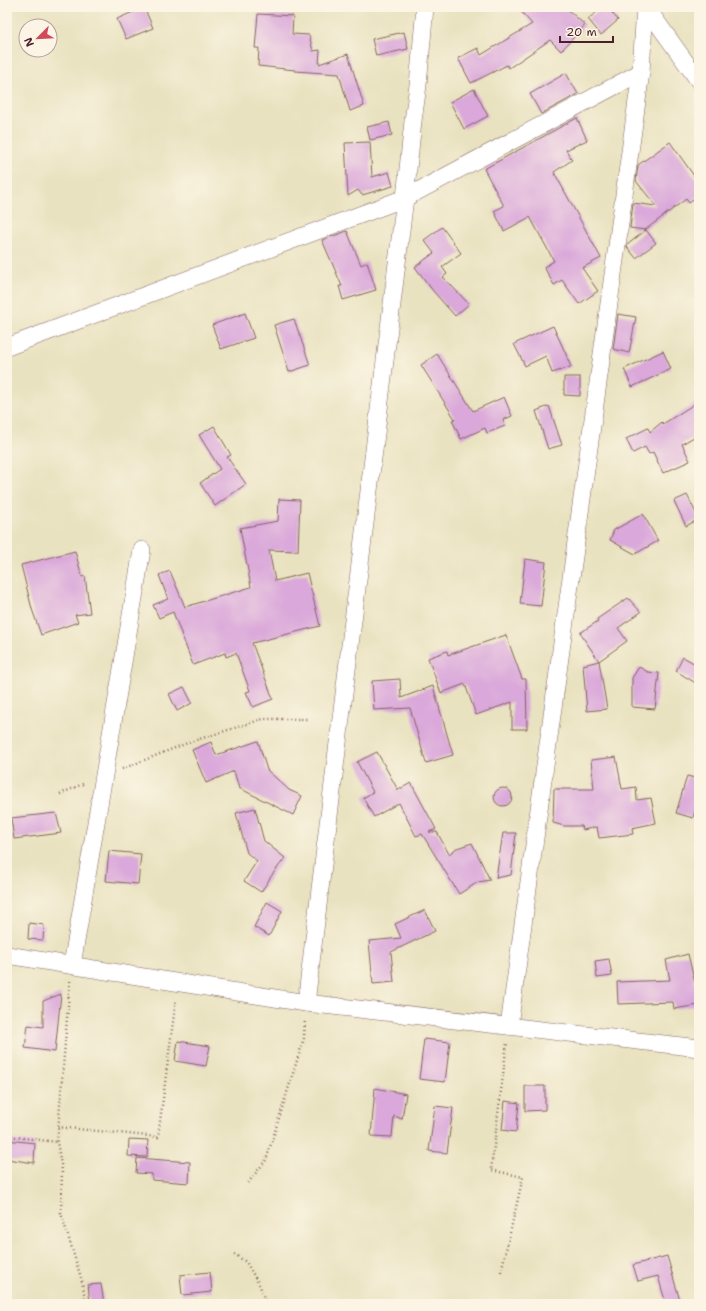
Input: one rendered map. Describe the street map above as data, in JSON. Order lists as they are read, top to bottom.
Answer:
{
  "scale_bar": "20 m",
  "north": "bottom left"
}
